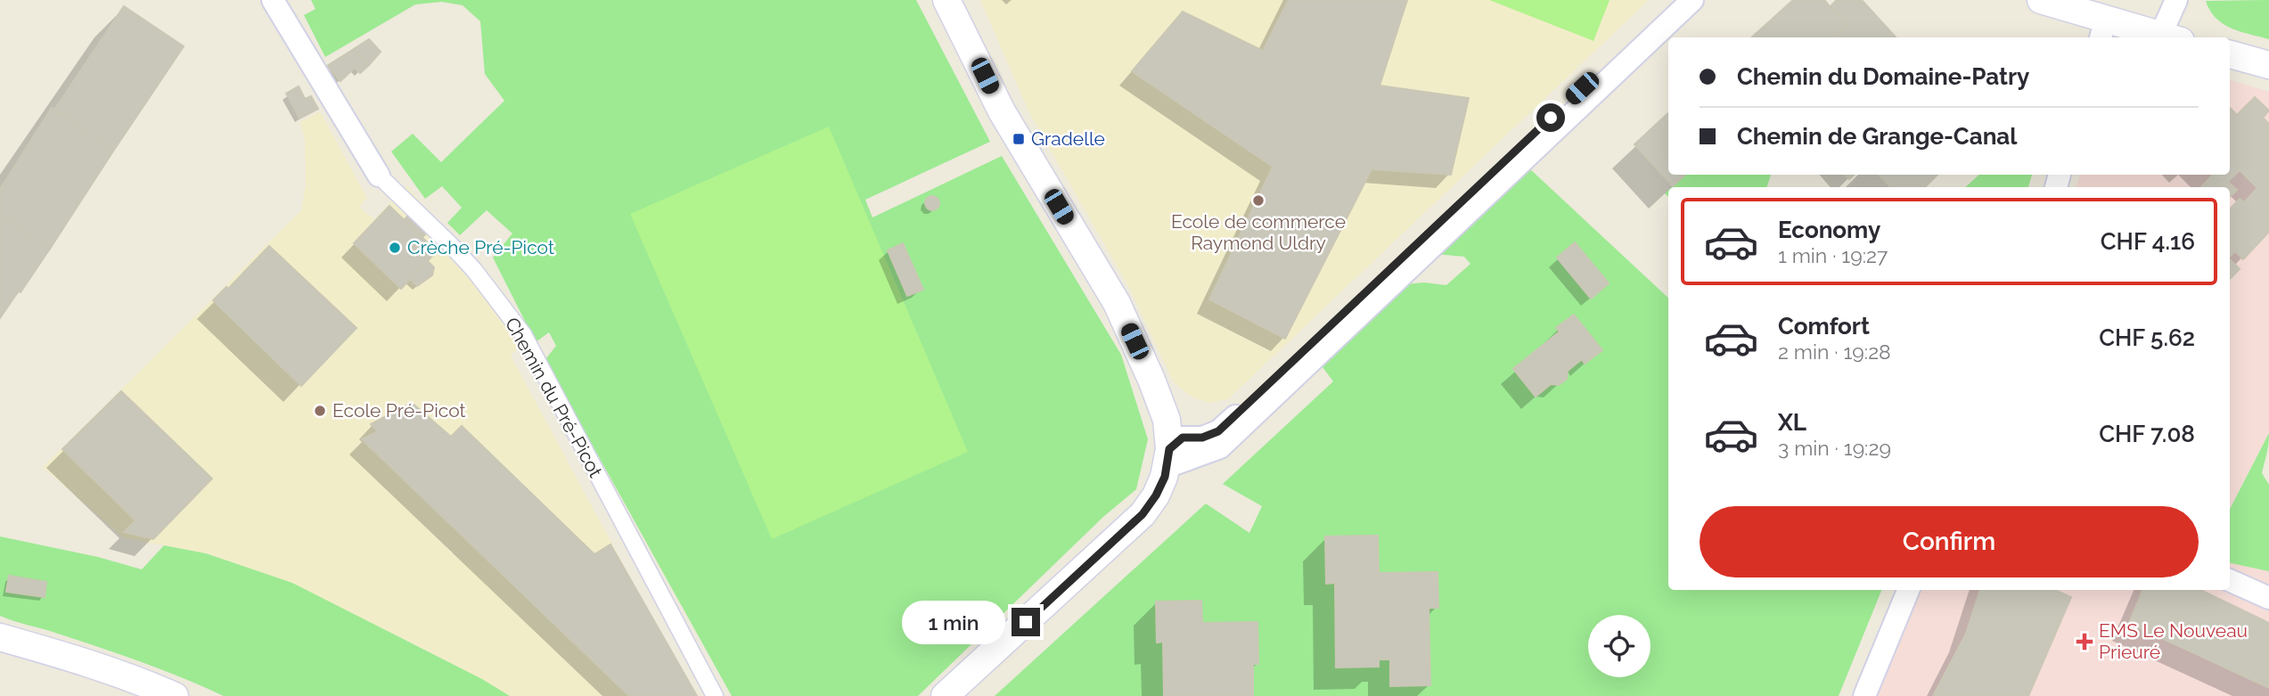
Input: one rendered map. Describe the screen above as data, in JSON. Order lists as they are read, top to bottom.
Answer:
{
  "streets": {
    "street": ["Chemin du Pré-Picot"]
  },
  "places": {
    "transit": ["Gradelle"],
    "other": ["Ecole de commerce Raymond Uldry", "Crèche Pré-Picot", "Ecole Pré-Picot"],
    "health": ["EMS Le Nouveau Prieuré"]
  },
  "page": {
    "banner": ["Chemin du Domaine-Patry", "Chemin de Grange-Canal"],
    "list": [
      {
        "name": "Economy",
        "note": "1 min · 19:27",
        "value": "CHF 4.16"
      },
      {
        "name": "Comfort",
        "note": "2 min · 19:28",
        "value": "CHF 5.62"
      },
      {
        "name": "XL",
        "note": "3 min · 19:29",
        "value": "CHF 7.08"
      }
    ],
    "buttons": "Confirm",
    "bubble": "1 min"
  }
}
